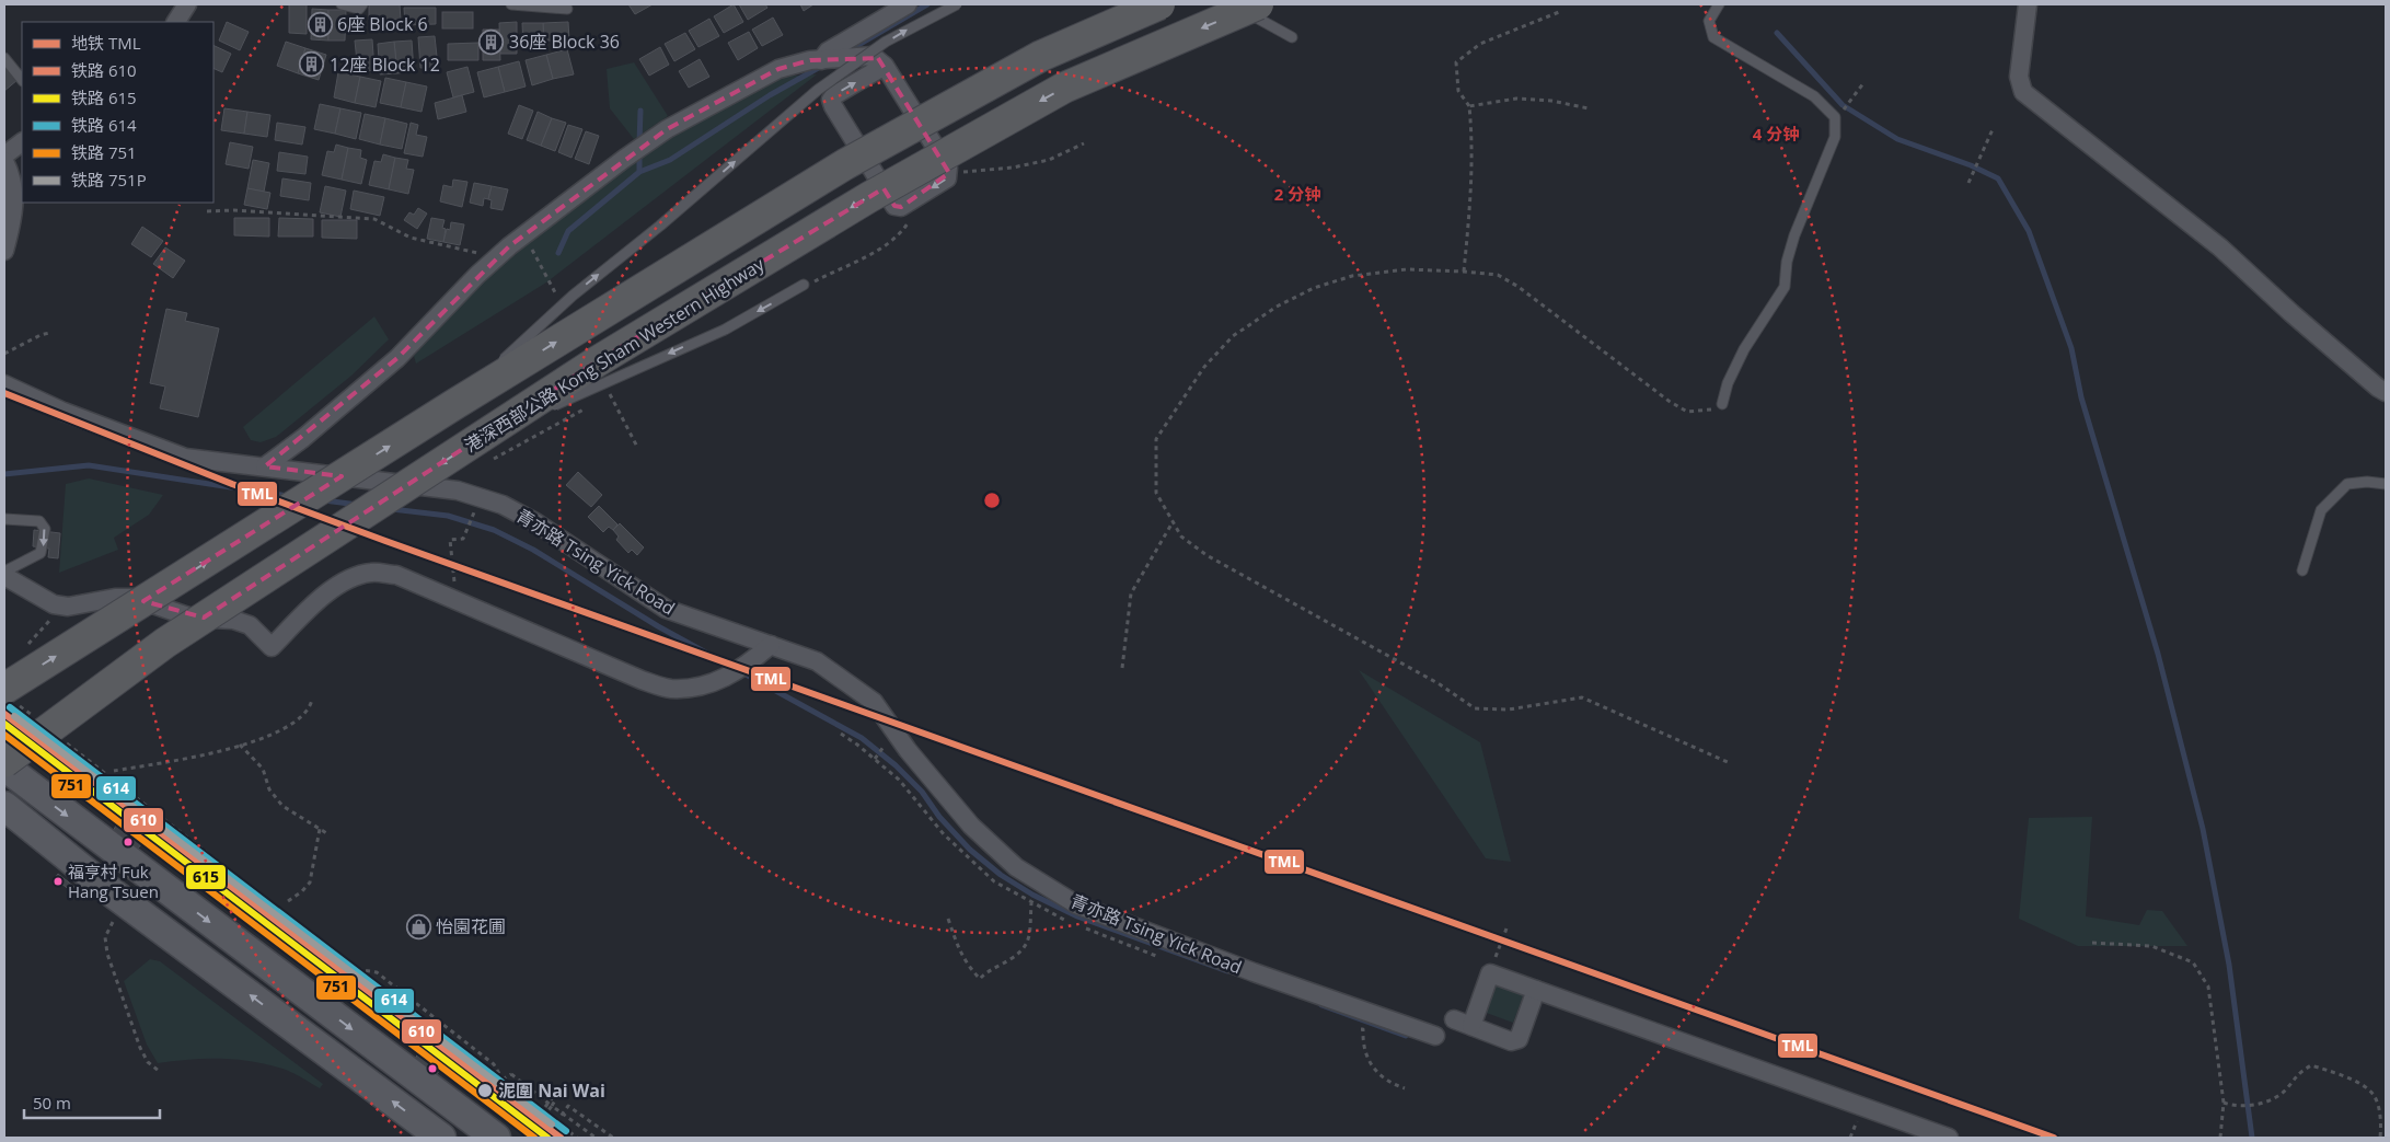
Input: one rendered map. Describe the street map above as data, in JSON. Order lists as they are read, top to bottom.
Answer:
{
  "streets": {
    "highway": ["港深西部公路 Kong Sham Western Highway"],
    "street": ["青亦路 Tsing Yick Road"]
  },
  "places": {
    "building": ["6座 Block 6", "36座 Block 36", "12座 Block 12"],
    "other": ["福亨村 Fuk Hang Tsuen", "泥圍 Nai Wai"],
    "shop": ["怡園花圃"]
  },
  "lines": [
    "metro line TML",
    "rail line 614",
    "rail line 610",
    "rail line 751P",
    "rail line 615",
    "rail line 751"
  ],
  "legend": [
    "地铁 TML",
    "铁路 610",
    "铁路 615",
    "铁路 614",
    "铁路 751",
    "铁路 751P"
  ],
  "scale_bar": "50 m",
  "rings": ["4 分钟", "2 分钟"]
}
